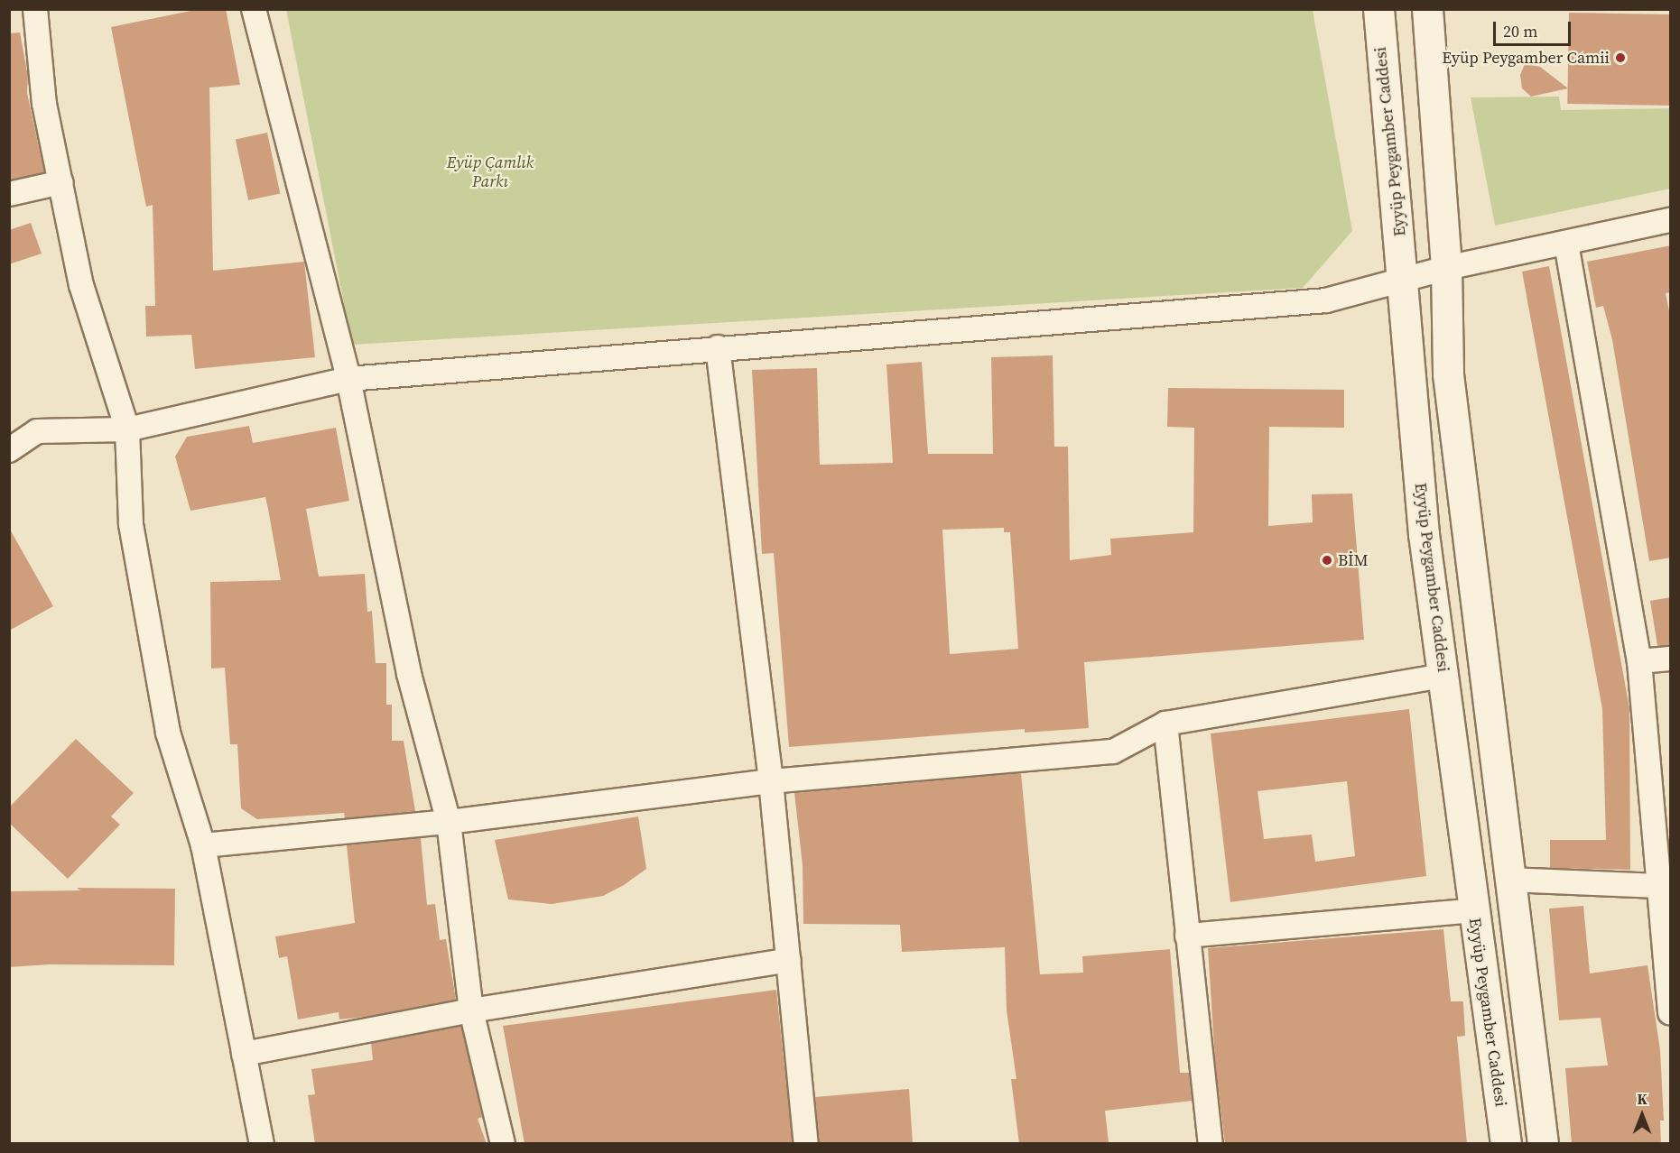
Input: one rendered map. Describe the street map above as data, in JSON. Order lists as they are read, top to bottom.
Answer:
{
  "streets": {
    "main road": ["Eyyüp Peygamber Caddesi"]
  },
  "parks": ["Eyüp Çamlık Parkı"],
  "places": ["Eyüp Peygamber Camii", "BİM"],
  "scale_bar": "20 m",
  "north": "top"
}
